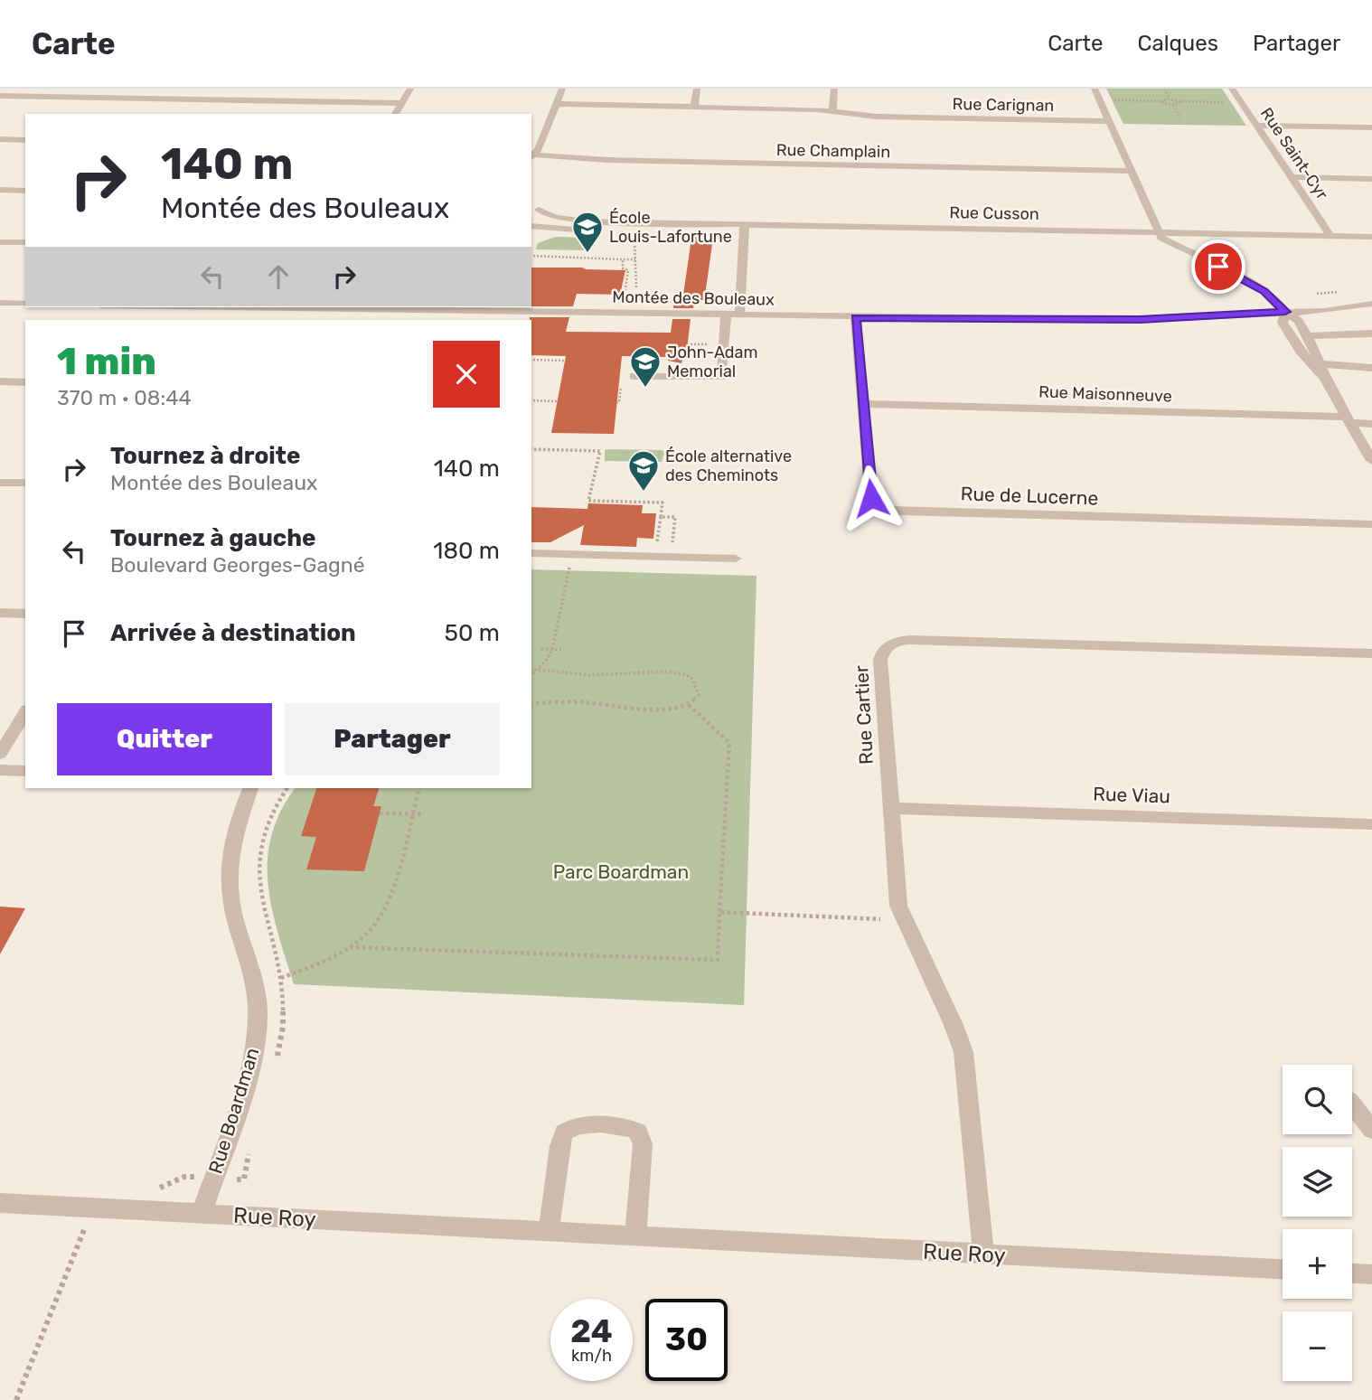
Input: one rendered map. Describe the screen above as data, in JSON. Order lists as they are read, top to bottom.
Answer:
{
  "streets": {
    "street": [
      "Rue Carignan",
      "Rue Champlain",
      "Rue Saint-Cyr",
      "Rue Cusson",
      "Montée des Bouleaux",
      "Rue Maisonneuve",
      "Rue de Lucerne",
      "Rue Cartier",
      "Rue Viau",
      "Rue Boardman",
      "Rue Roy"
    ]
  },
  "crossings": [
    ["Rue Saint-Cyr", "Rue Cusson"],
    ["Montée des Bouleaux", "Rue de Lucerne"],
    ["Rue Maisonneuve", "Rue de Lucerne"],
    ["Rue Cartier", "Rue Viau"],
    ["Rue Cartier", "Rue Roy"],
    ["Rue Boardman", "Rue Roy"]
  ],
  "parks": ["Parc Boardman"],
  "places": {
    "school or university": ["École Louis-Lafortune", "John-Adam Memorial", "École alternative des Cheminots"]
  },
  "page": {
    "header": "Carte",
    "nav": ["Carte", "Calques", "Partager"],
    "turn": ["140 m", "Montée des Bouleaux"],
    "heading": ["1 min", "370 m · 08:44"],
    "list": [
      {
        "name": "Tournez à droite",
        "note": "Montée des Bouleaux",
        "value": "140 m"
      },
      {
        "name": "Tournez à gauche",
        "note": "Boulevard Georges-Gagné",
        "value": "180 m"
      },
      {
        "name": "Arrivée à destination",
        "value": "50 m"
      }
    ],
    "buttons": ["Quitter", "Partager"],
    "map_buttons": ["+", "−"],
    "speed": "24 km/h",
    "limit": "30"
  }
}
